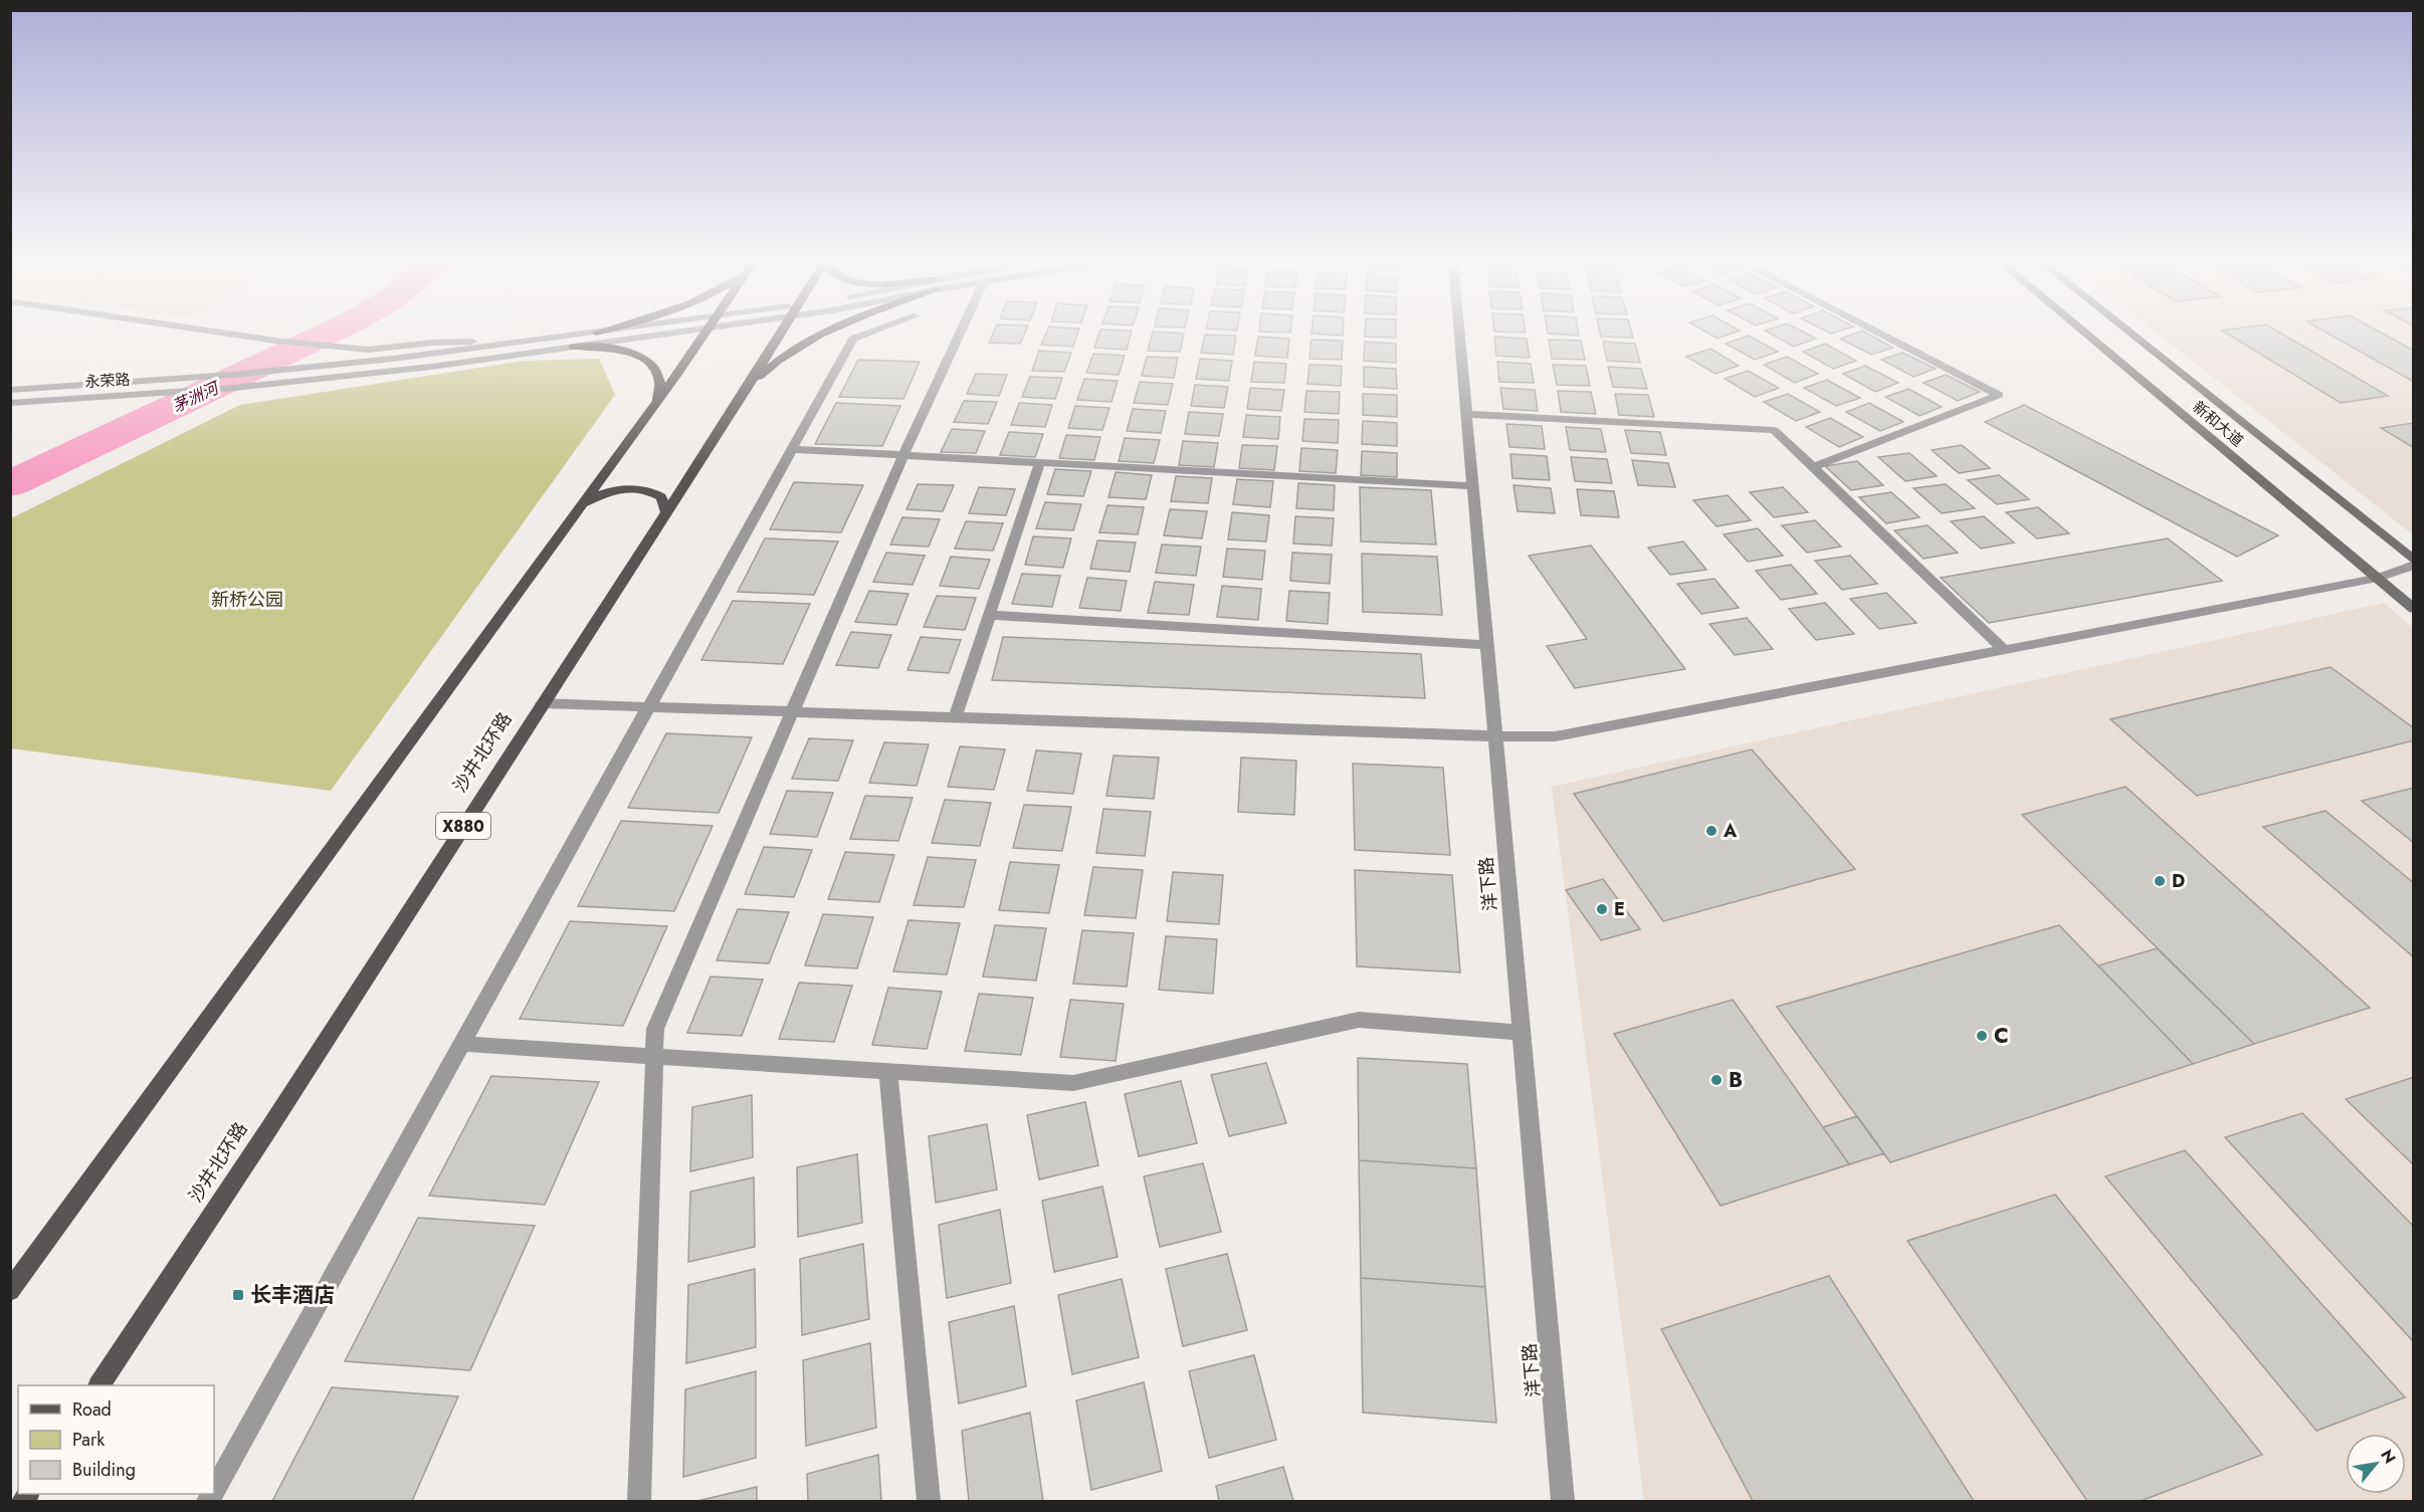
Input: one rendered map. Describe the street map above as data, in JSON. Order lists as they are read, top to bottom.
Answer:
{
  "streets": {
    "main road": ["新和大道", "沙井北环路", "X880"],
    "street": ["永荣路", "洋下路"]
  },
  "water": ["茅洲河"],
  "parks": ["新桥公园"],
  "places": {
    "other": [
      "A",
      "D",
      "E",
      "C",
      "B"
    ],
    "transit": ["长丰酒店"]
  },
  "legend": ["Road", "Park", "Building"],
  "north": "top right"
}
